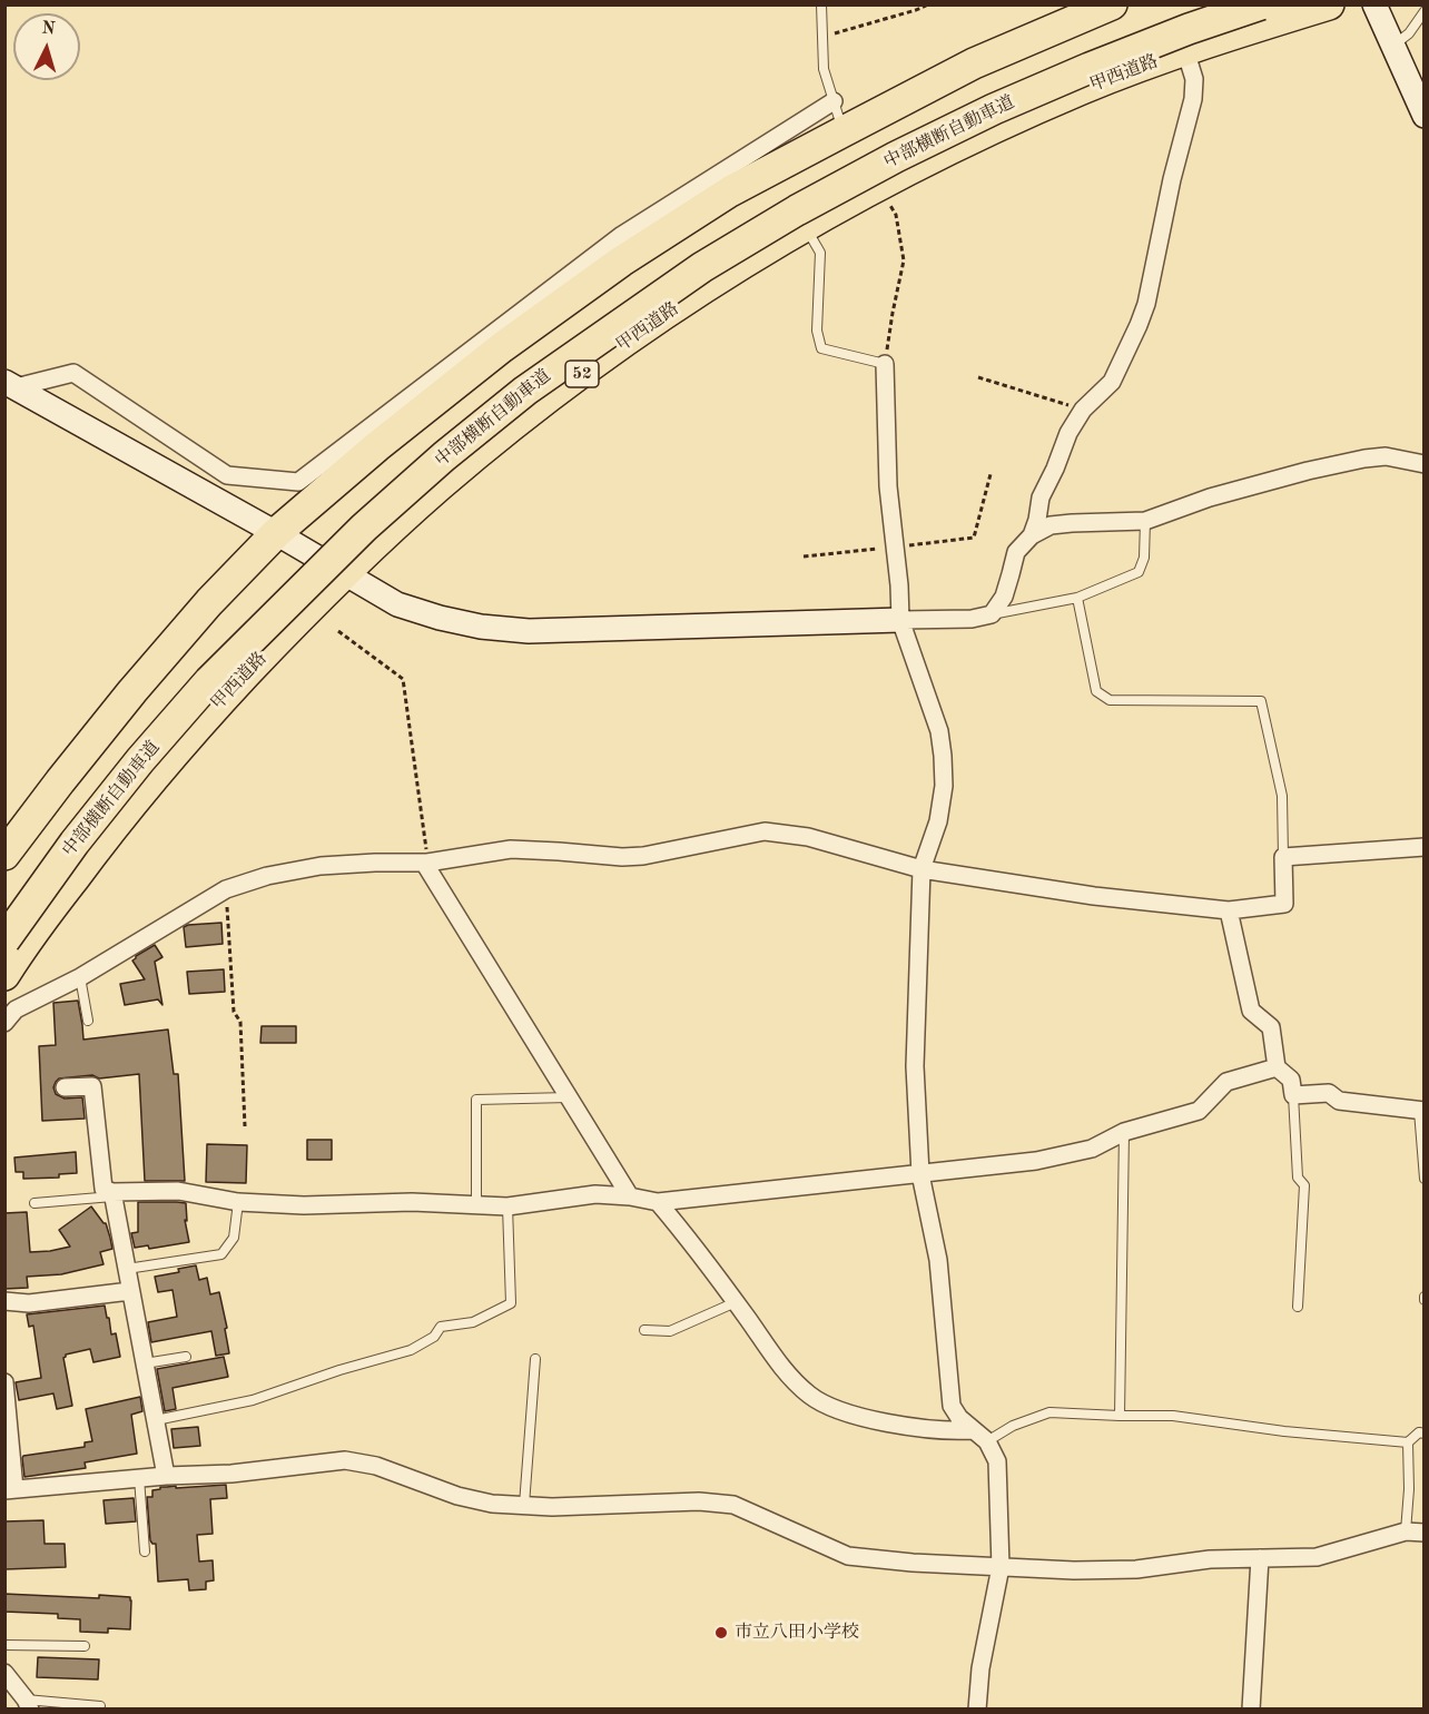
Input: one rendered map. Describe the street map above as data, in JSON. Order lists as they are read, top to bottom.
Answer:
{
  "streets": {
    "highway": ["甲西道路", "中部横断自動車道", "52"]
  },
  "places": ["市立八田小学校"],
  "north": "top"
}
